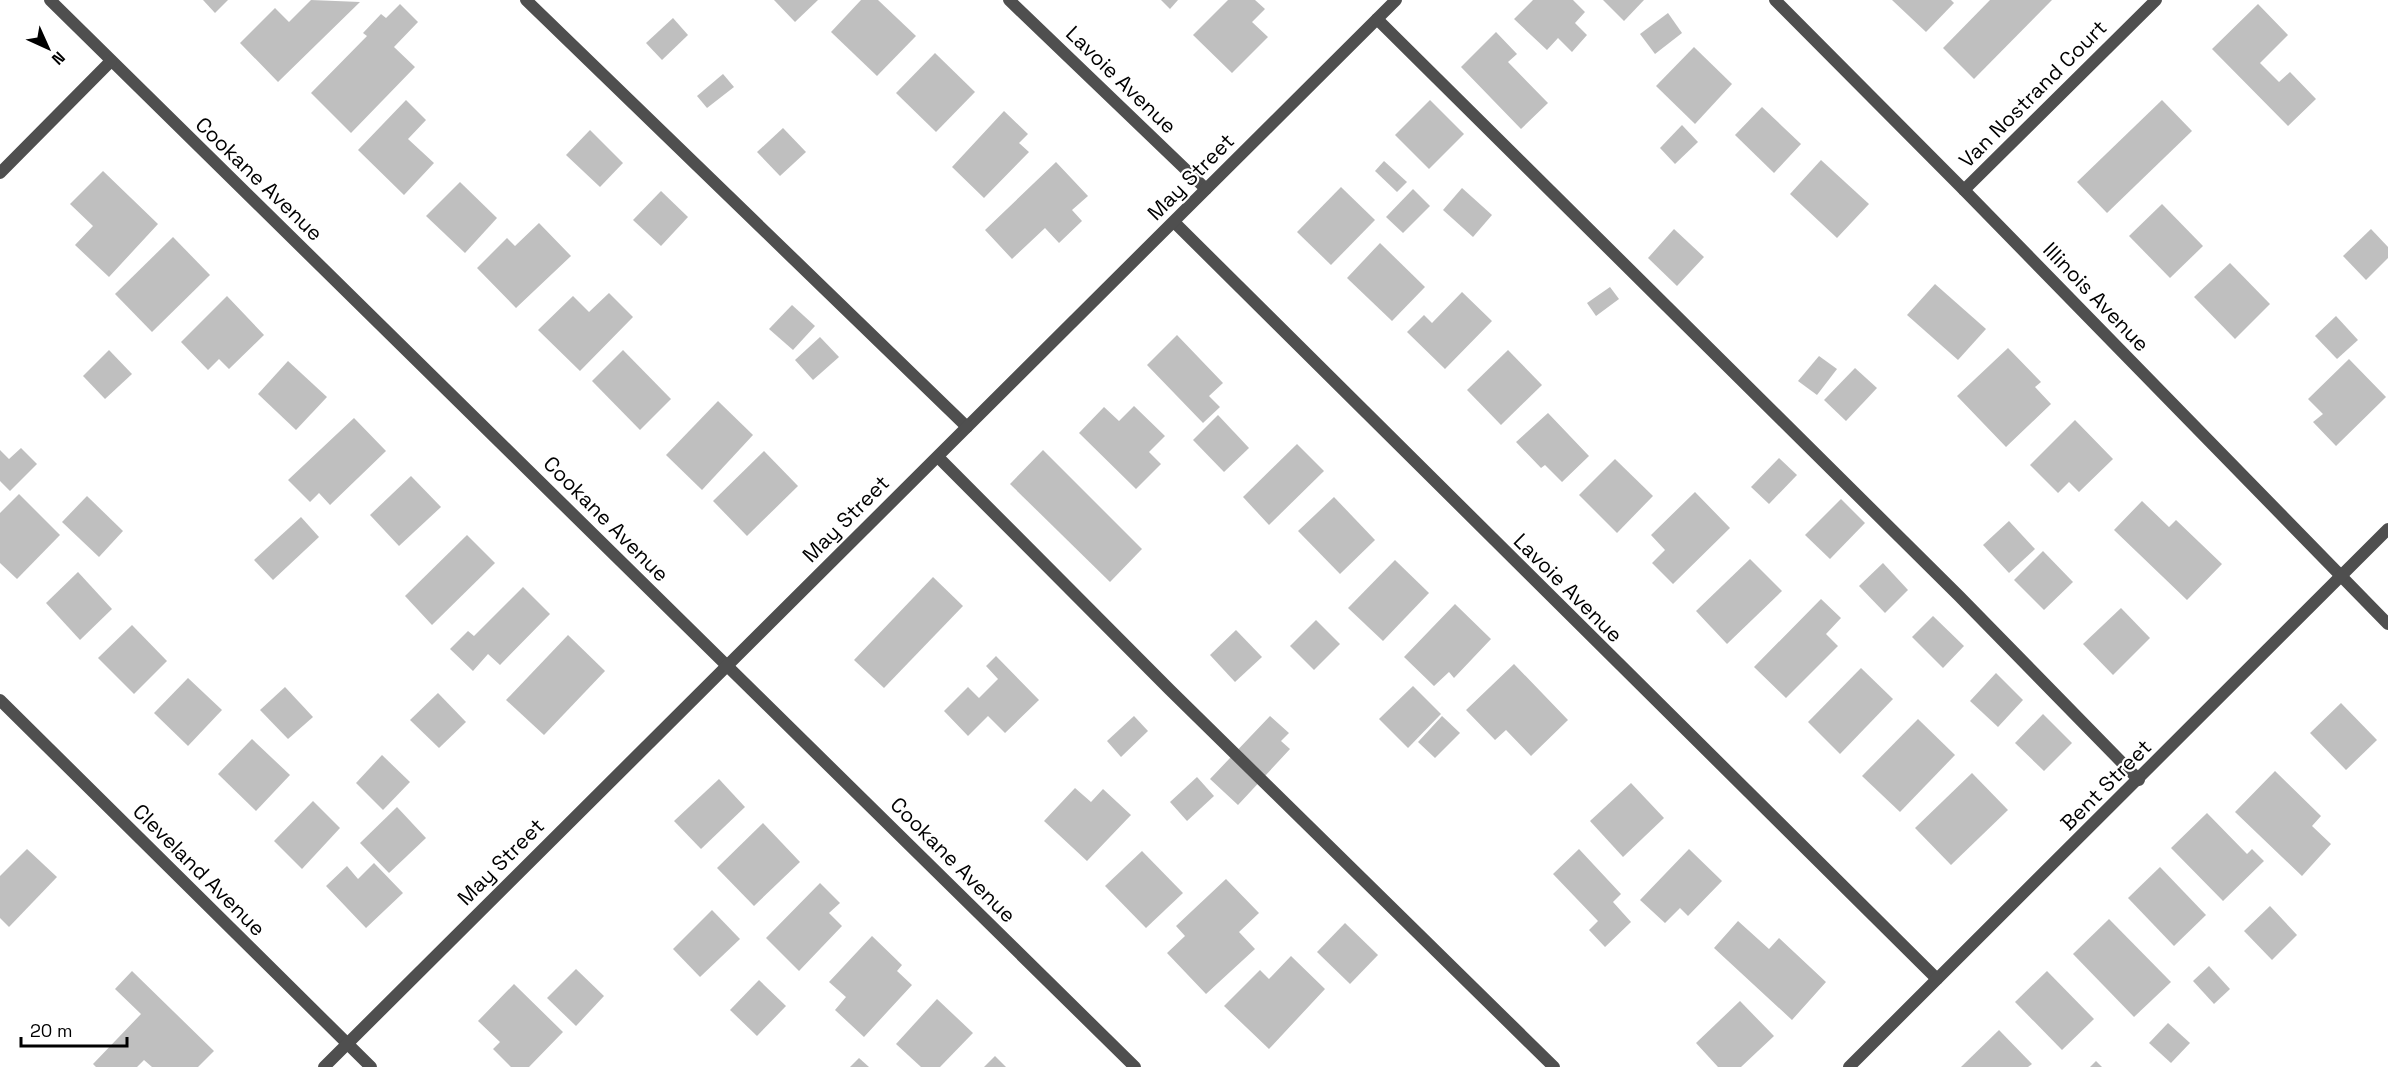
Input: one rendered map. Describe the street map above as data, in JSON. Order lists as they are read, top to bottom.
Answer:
{
  "streets": {
    "street": [
      "Lavoie Avenue",
      "Van Nostrand Court",
      "May Street",
      "Cookane Avenue",
      "Illinois Avenue",
      "Bent Street",
      "Cleveland Avenue"
    ]
  },
  "crossings": [
    ["Lavoie Avenue", "May Street"],
    ["Lavoie Avenue", "Bent Street"],
    ["Van Nostrand Court", "Illinois Avenue"],
    ["May Street", "Cookane Avenue"],
    ["May Street", "Cleveland Avenue"],
    ["Illinois Avenue", "Bent Street"]
  ],
  "scale_bar": "20 m",
  "north": "bottom right"
}
